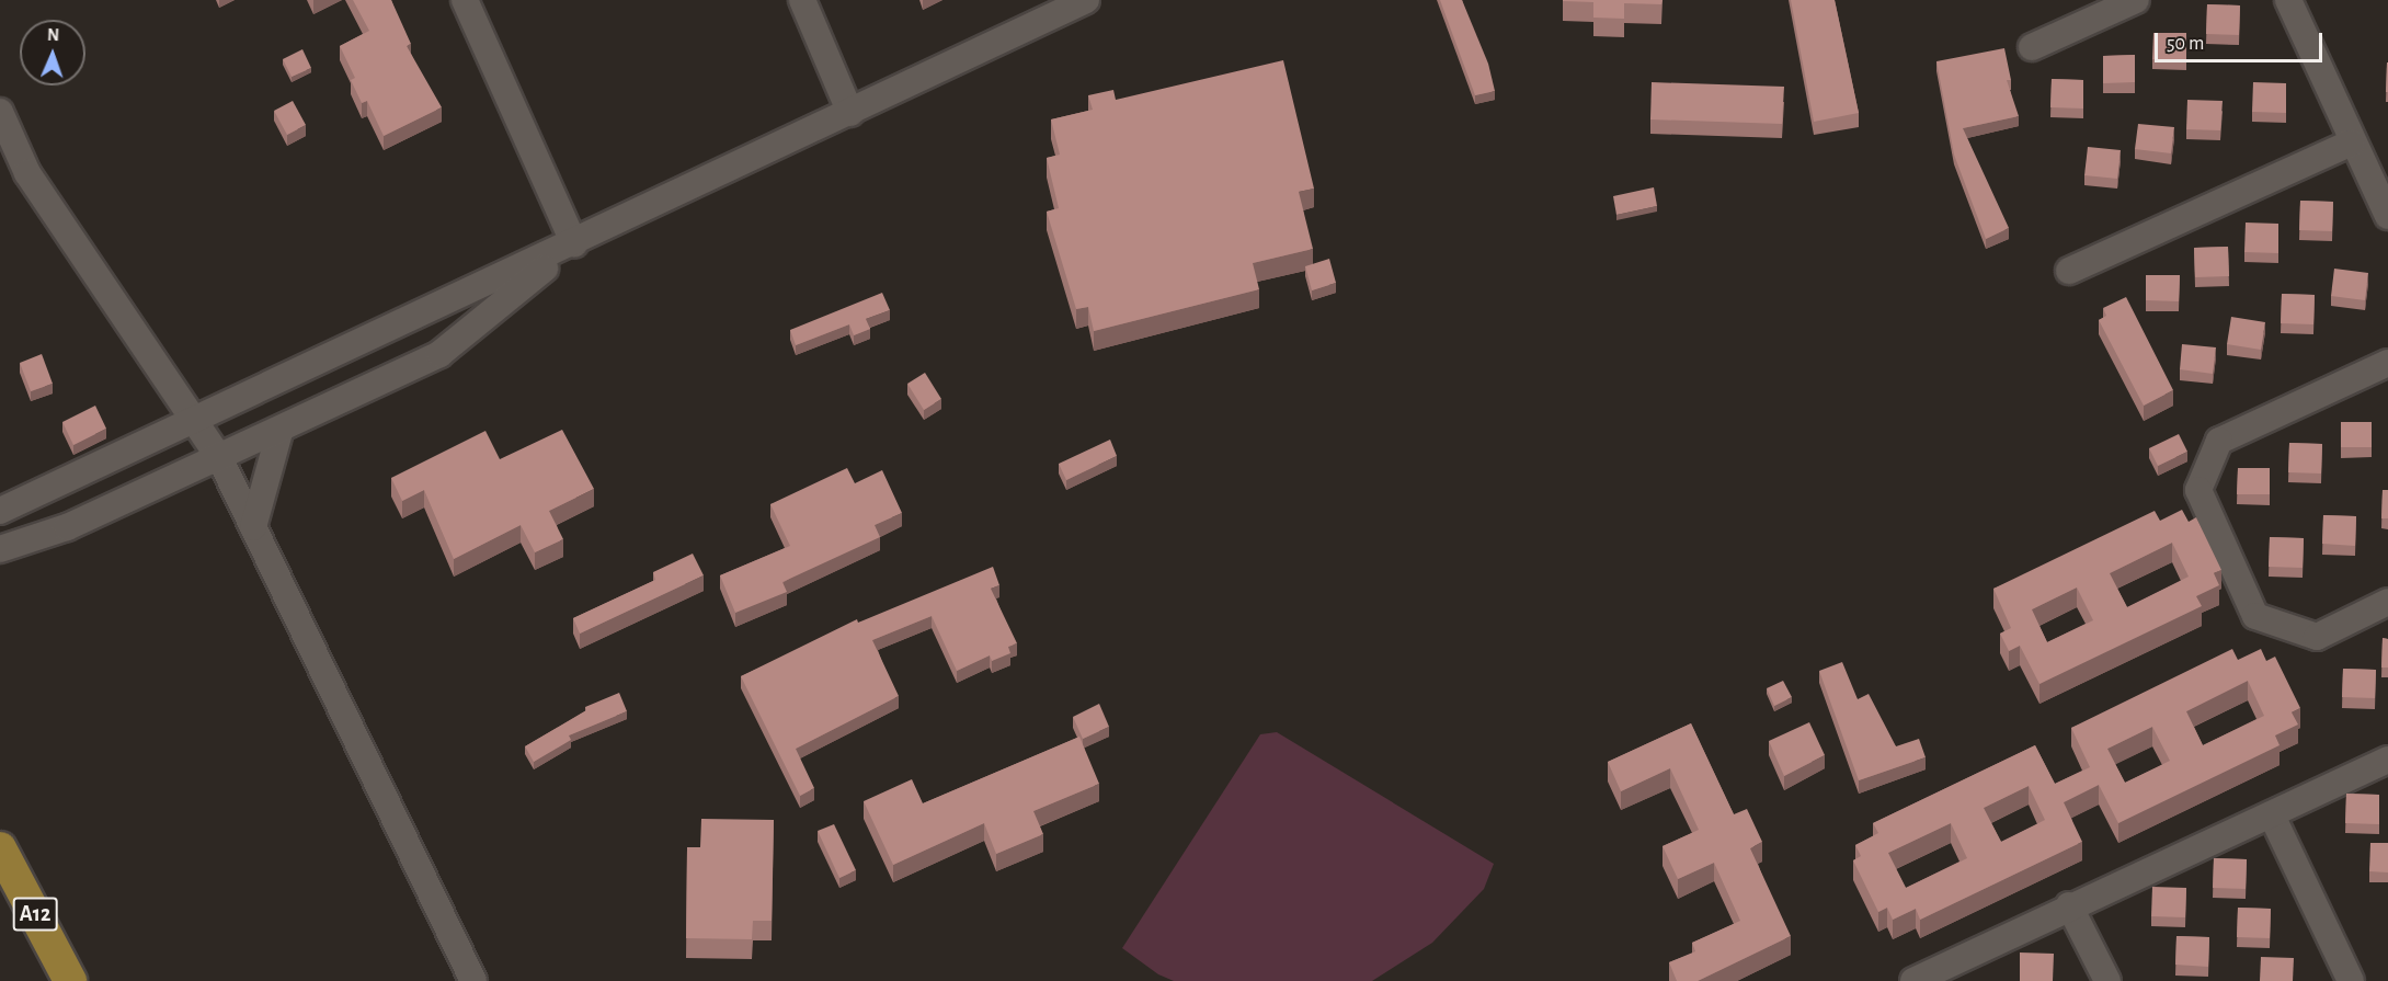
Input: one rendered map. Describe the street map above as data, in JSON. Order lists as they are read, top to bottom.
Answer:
{
  "streets": {
    "main road": ["A12"]
  },
  "scale_bar": "50 m",
  "north": "top"
}
